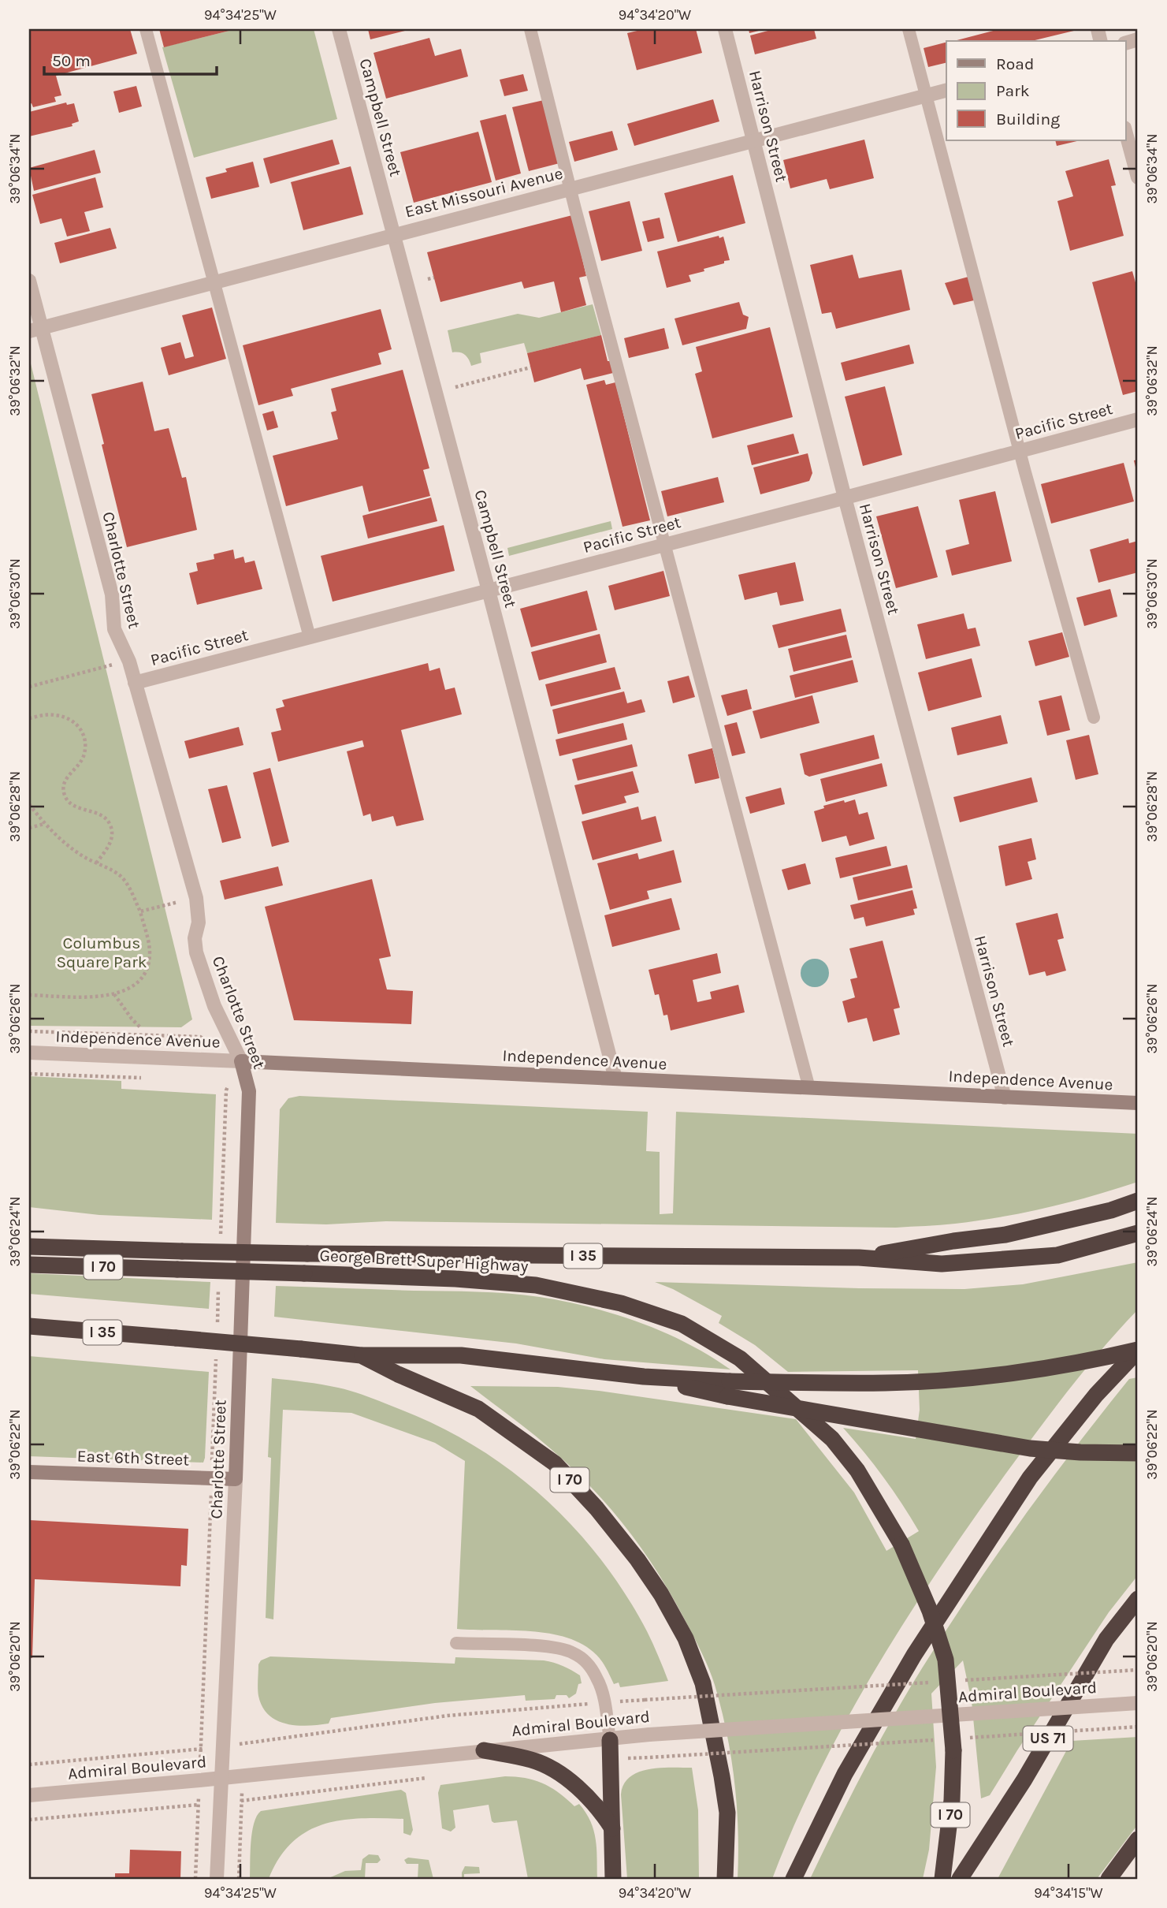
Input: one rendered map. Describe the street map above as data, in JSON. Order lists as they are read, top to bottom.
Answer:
{
  "streets": {
    "highway": [
      "I 35",
      "George Brett Super Highway",
      "I 70",
      "US 71"
    ],
    "main road": ["Charlotte Street", "Independence Avenue", "East 6th Street"],
    "street": [
      "Campbell Street",
      "Harrison Street",
      "East Missouri Avenue",
      "Pacific Street",
      "Admiral Boulevard"
    ]
  },
  "crossings": [
    ["Campbell Street", "East Missouri Avenue"],
    ["Campbell Street", "Pacific Street"],
    ["Campbell Street", "Independence Avenue"],
    ["Harrison Street", "East Missouri Avenue"],
    ["Harrison Street", "Pacific Street"],
    ["Harrison Street", "Independence Avenue"],
    ["East Missouri Avenue", "Charlotte Street"],
    ["Pacific Street", "Charlotte Street"],
    ["Charlotte Street", "Independence Avenue"],
    ["Charlotte Street", "East 6th Street"],
    ["Charlotte Street", "Admiral Boulevard"],
    ["I 35", "I 70"]
  ],
  "parks": ["Columbus Square Park"],
  "legend": ["Road", "Park", "Building"],
  "scale_bar": "50 m",
  "coordinates": [
    "94°34'25\"W",
    "94°34'20\"W",
    "39°06'34\"N",
    "39°06'32\"N",
    "39°06'30\"N",
    "39°06'28\"N",
    "39°06'26\"N",
    "39°06'24\"N",
    "39°06'22\"N",
    "39°06'20\"N",
    "94°34'15\"W"
  ]
}
